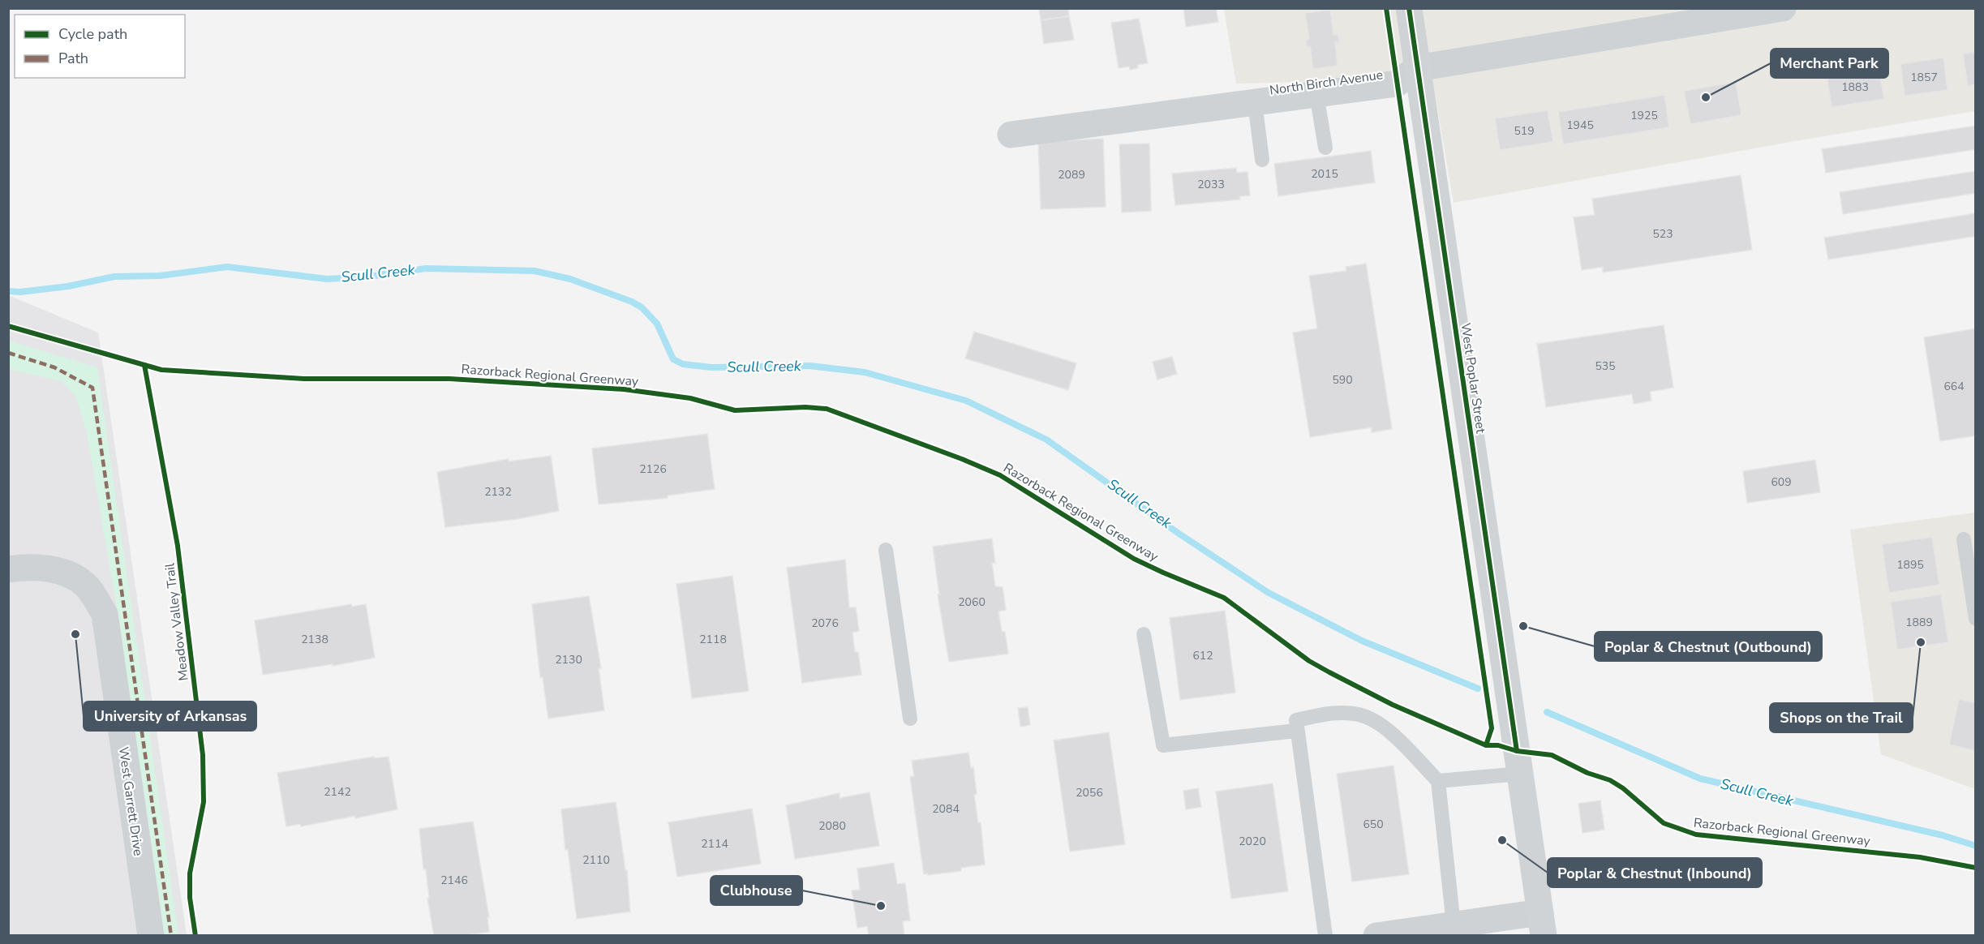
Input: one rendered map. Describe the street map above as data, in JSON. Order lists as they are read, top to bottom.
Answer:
{
  "streets": {
    "street": ["North Birch Avenue", "West Poplar Street", "West Garrett Drive"],
    "cycle path": ["Razorback Regional Greenway", "Meadow Valley Trail"]
  },
  "crossings": [
    ["North Birch Avenue", "West Poplar Street"]
  ],
  "water": ["Scull Creek"],
  "places": [
    "Merchant Park",
    "Poplar & Chestnut (Outbound)",
    "University of Arkansas",
    "Shops on the Trail",
    "Poplar & Chestnut (Inbound)",
    "Clubhouse"
  ],
  "house_numbers": [
    "1857",
    "1883",
    "1925",
    "1945",
    "519",
    "2015",
    "2089",
    "2033",
    "523",
    "535",
    "590",
    "664",
    "2126",
    "609",
    "2132",
    "1895",
    "2060",
    "1889",
    "2076",
    "2138",
    "2118",
    "612",
    "2130",
    "2142",
    "2056",
    "2084",
    "650",
    "2080",
    "2020",
    "2114",
    "2110",
    "2146"
  ],
  "legend": ["Cycle path", "Path"]
}
